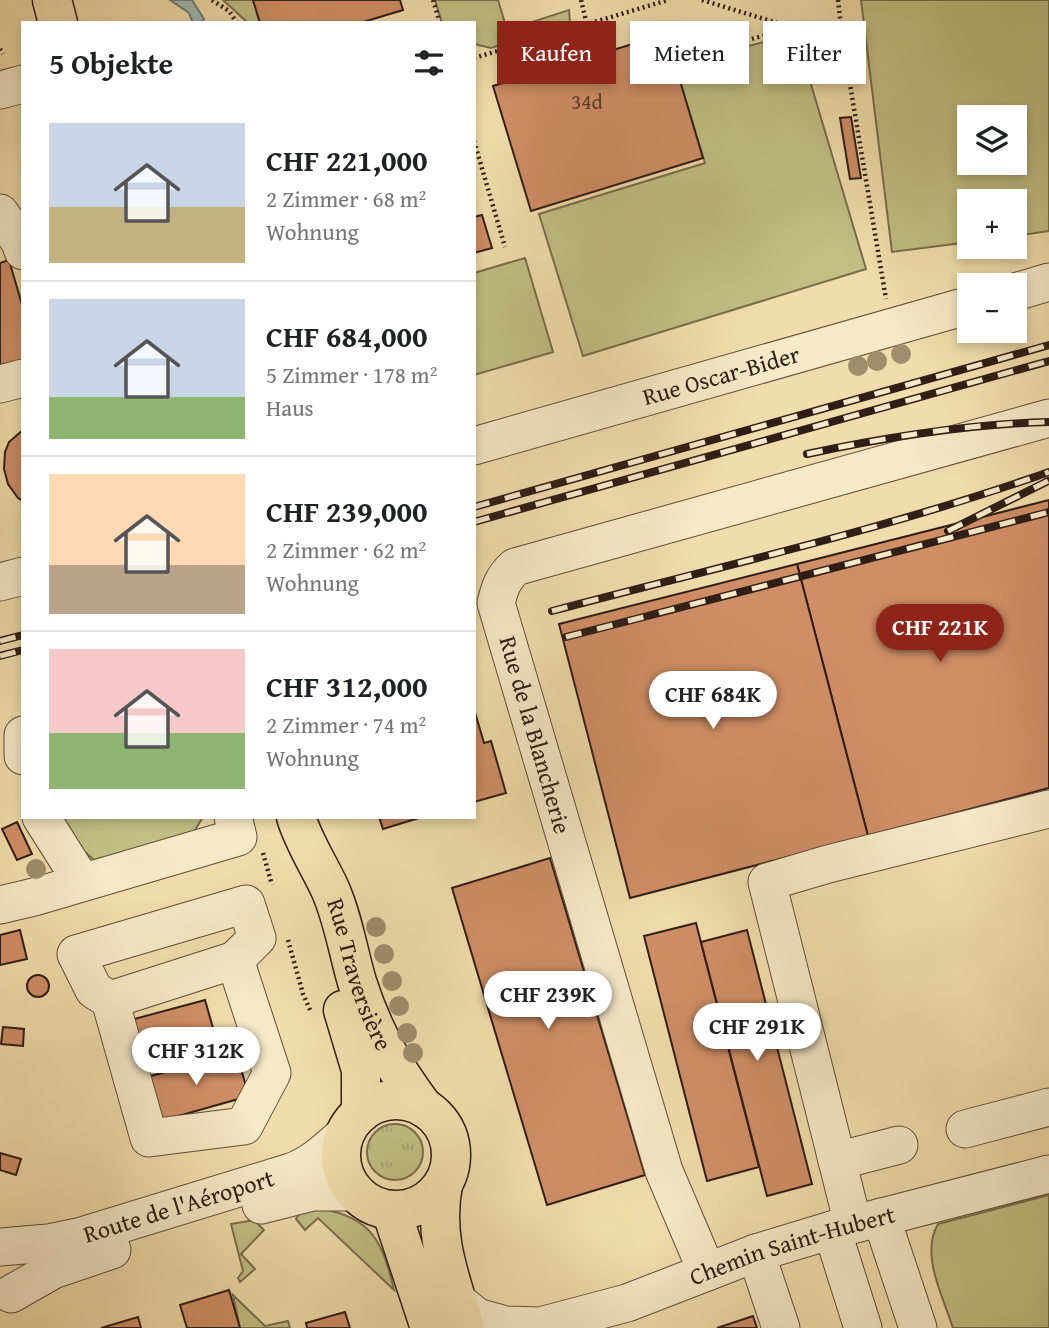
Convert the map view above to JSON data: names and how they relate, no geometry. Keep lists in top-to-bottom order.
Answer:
{
  "streets": {
    "main road": ["Rue Traversière"],
    "street": [
      "Rue Oscar-Bider",
      "Rue de la Blancherie",
      "Route de l'Aéroport",
      "Chemin Saint-Hubert"
    ]
  },
  "crossings": [
    ["Rue de la Blancherie", "Chemin Saint-Hubert"],
    ["Rue Traversière", "Route de l'Aéroport"]
  ],
  "house_numbers": ["34d"],
  "page": {
    "chip": ["Kaufen", "Mieten", "Filter"],
    "heading": "5 Objekte",
    "map_buttons": ["+", "−"],
    "list": [
      {
        "name": "CHF 221,000",
        "note": "2 Zimmer · 68 m² · Wohnung"
      },
      {
        "name": "CHF 684,000",
        "note": "5 Zimmer · 178 m² · Haus"
      },
      {
        "name": "CHF 239,000",
        "note": "2 Zimmer · 62 m² · Wohnung"
      },
      {
        "name": "CHF 312,000",
        "note": "2 Zimmer · 74 m² · Wohnung"
      }
    ],
    "price": [
      "CHF 221K",
      "CHF 684K",
      "CHF 239K",
      "CHF 291K",
      "CHF 312K"
    ]
  }
}
